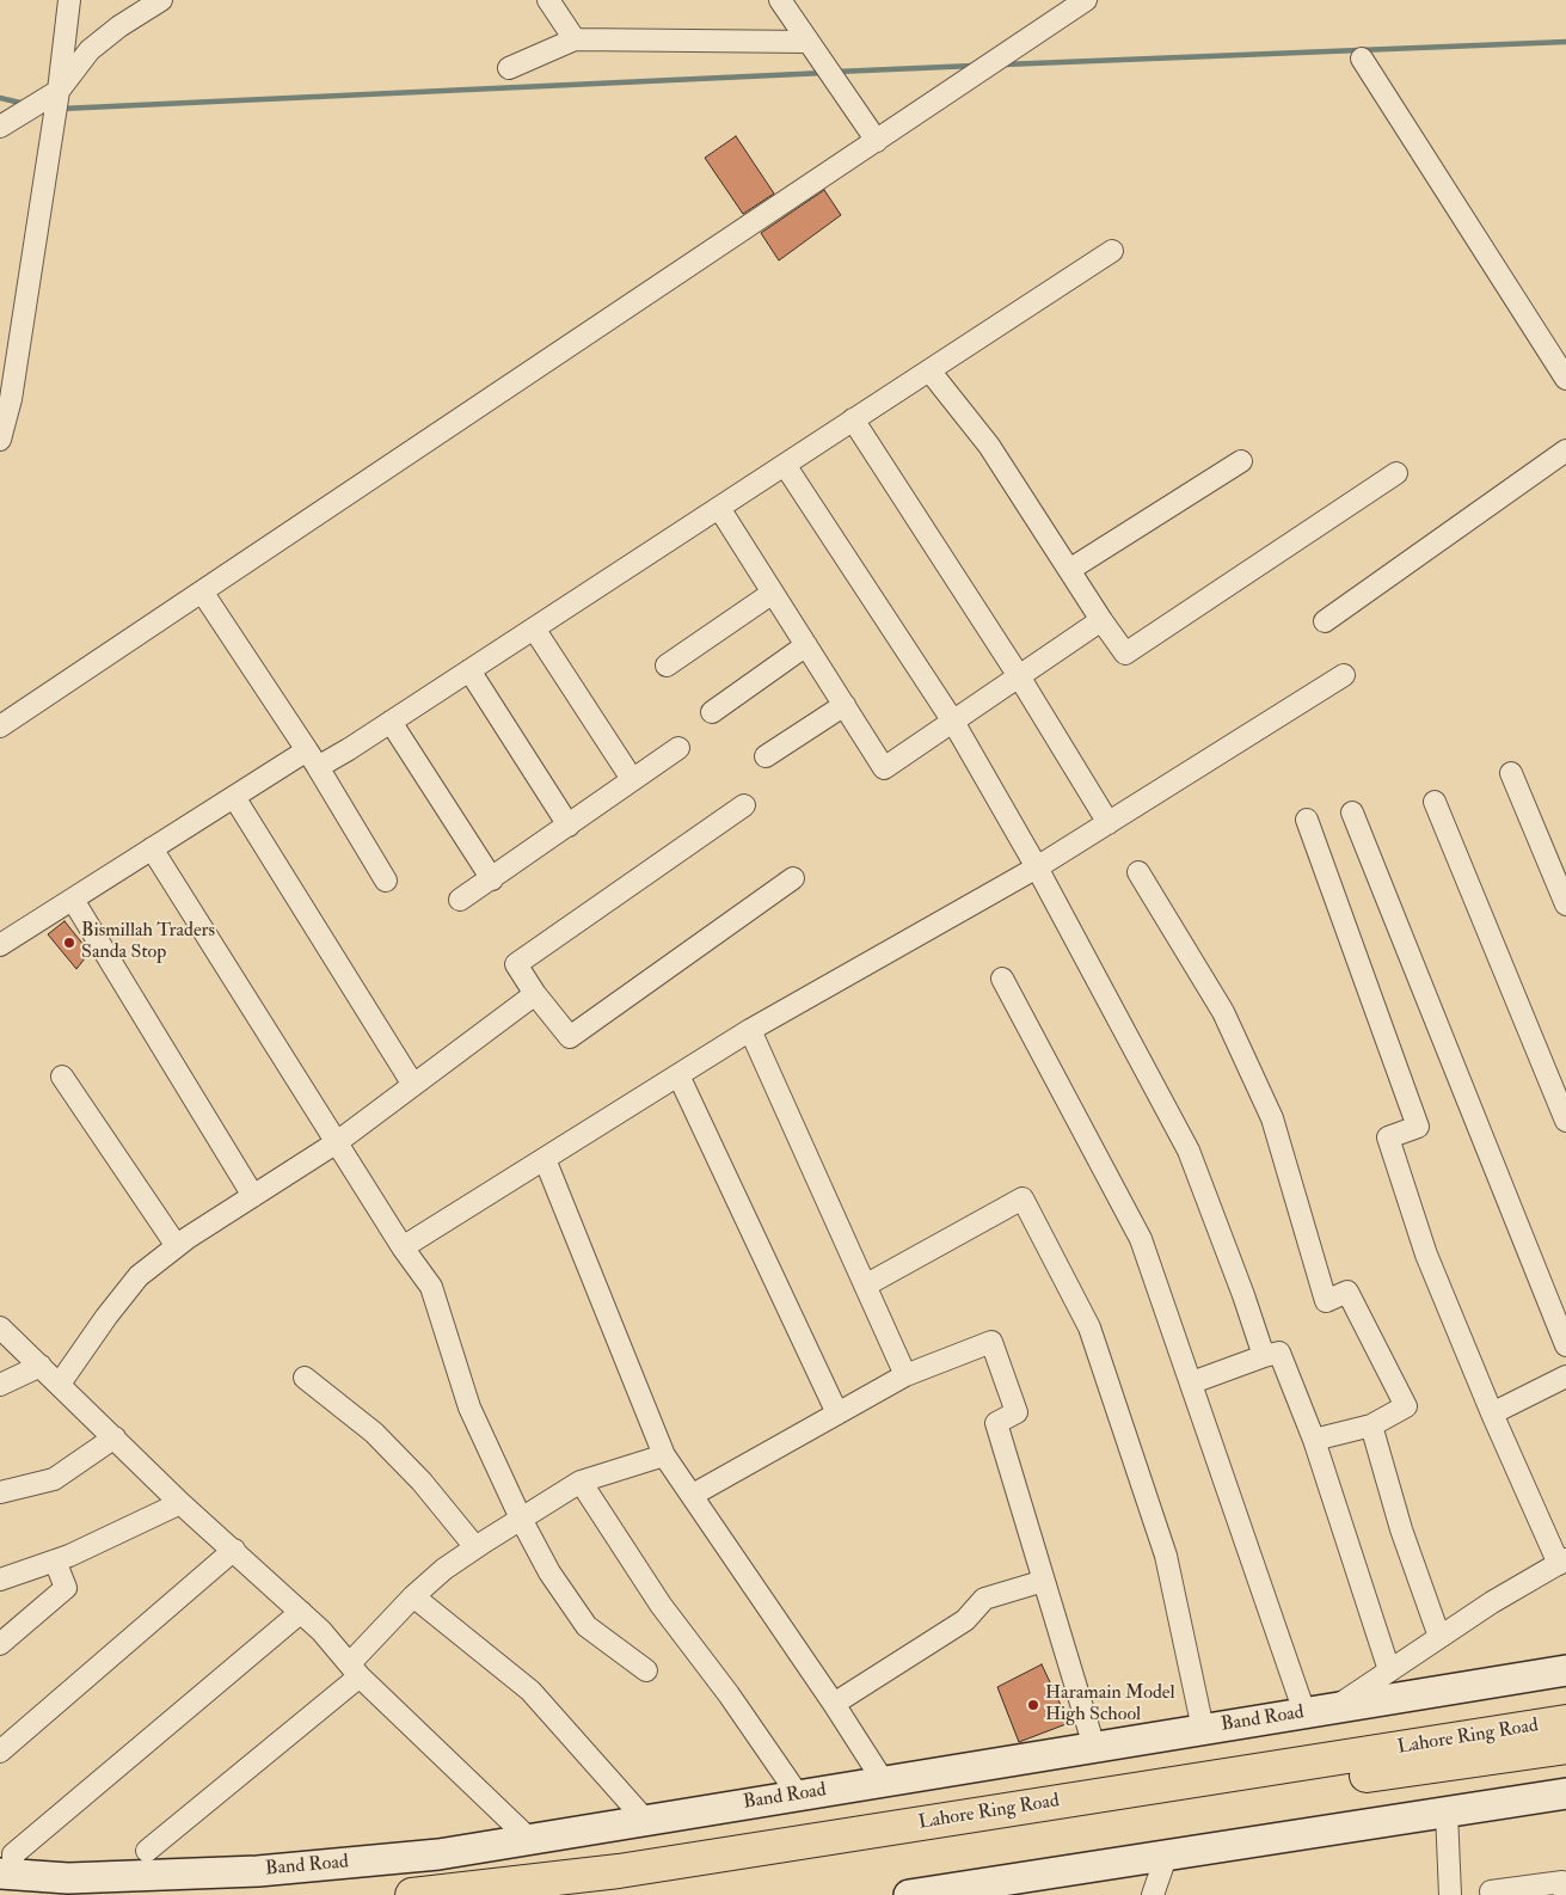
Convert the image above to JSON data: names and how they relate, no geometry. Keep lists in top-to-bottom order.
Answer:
{
  "streets": {
    "highway": ["Lahore Ring Road"],
    "main road": ["Band Road"]
  },
  "places": ["Bismillah Traders Sanda Stop", "Haramain Model High School"]
}
